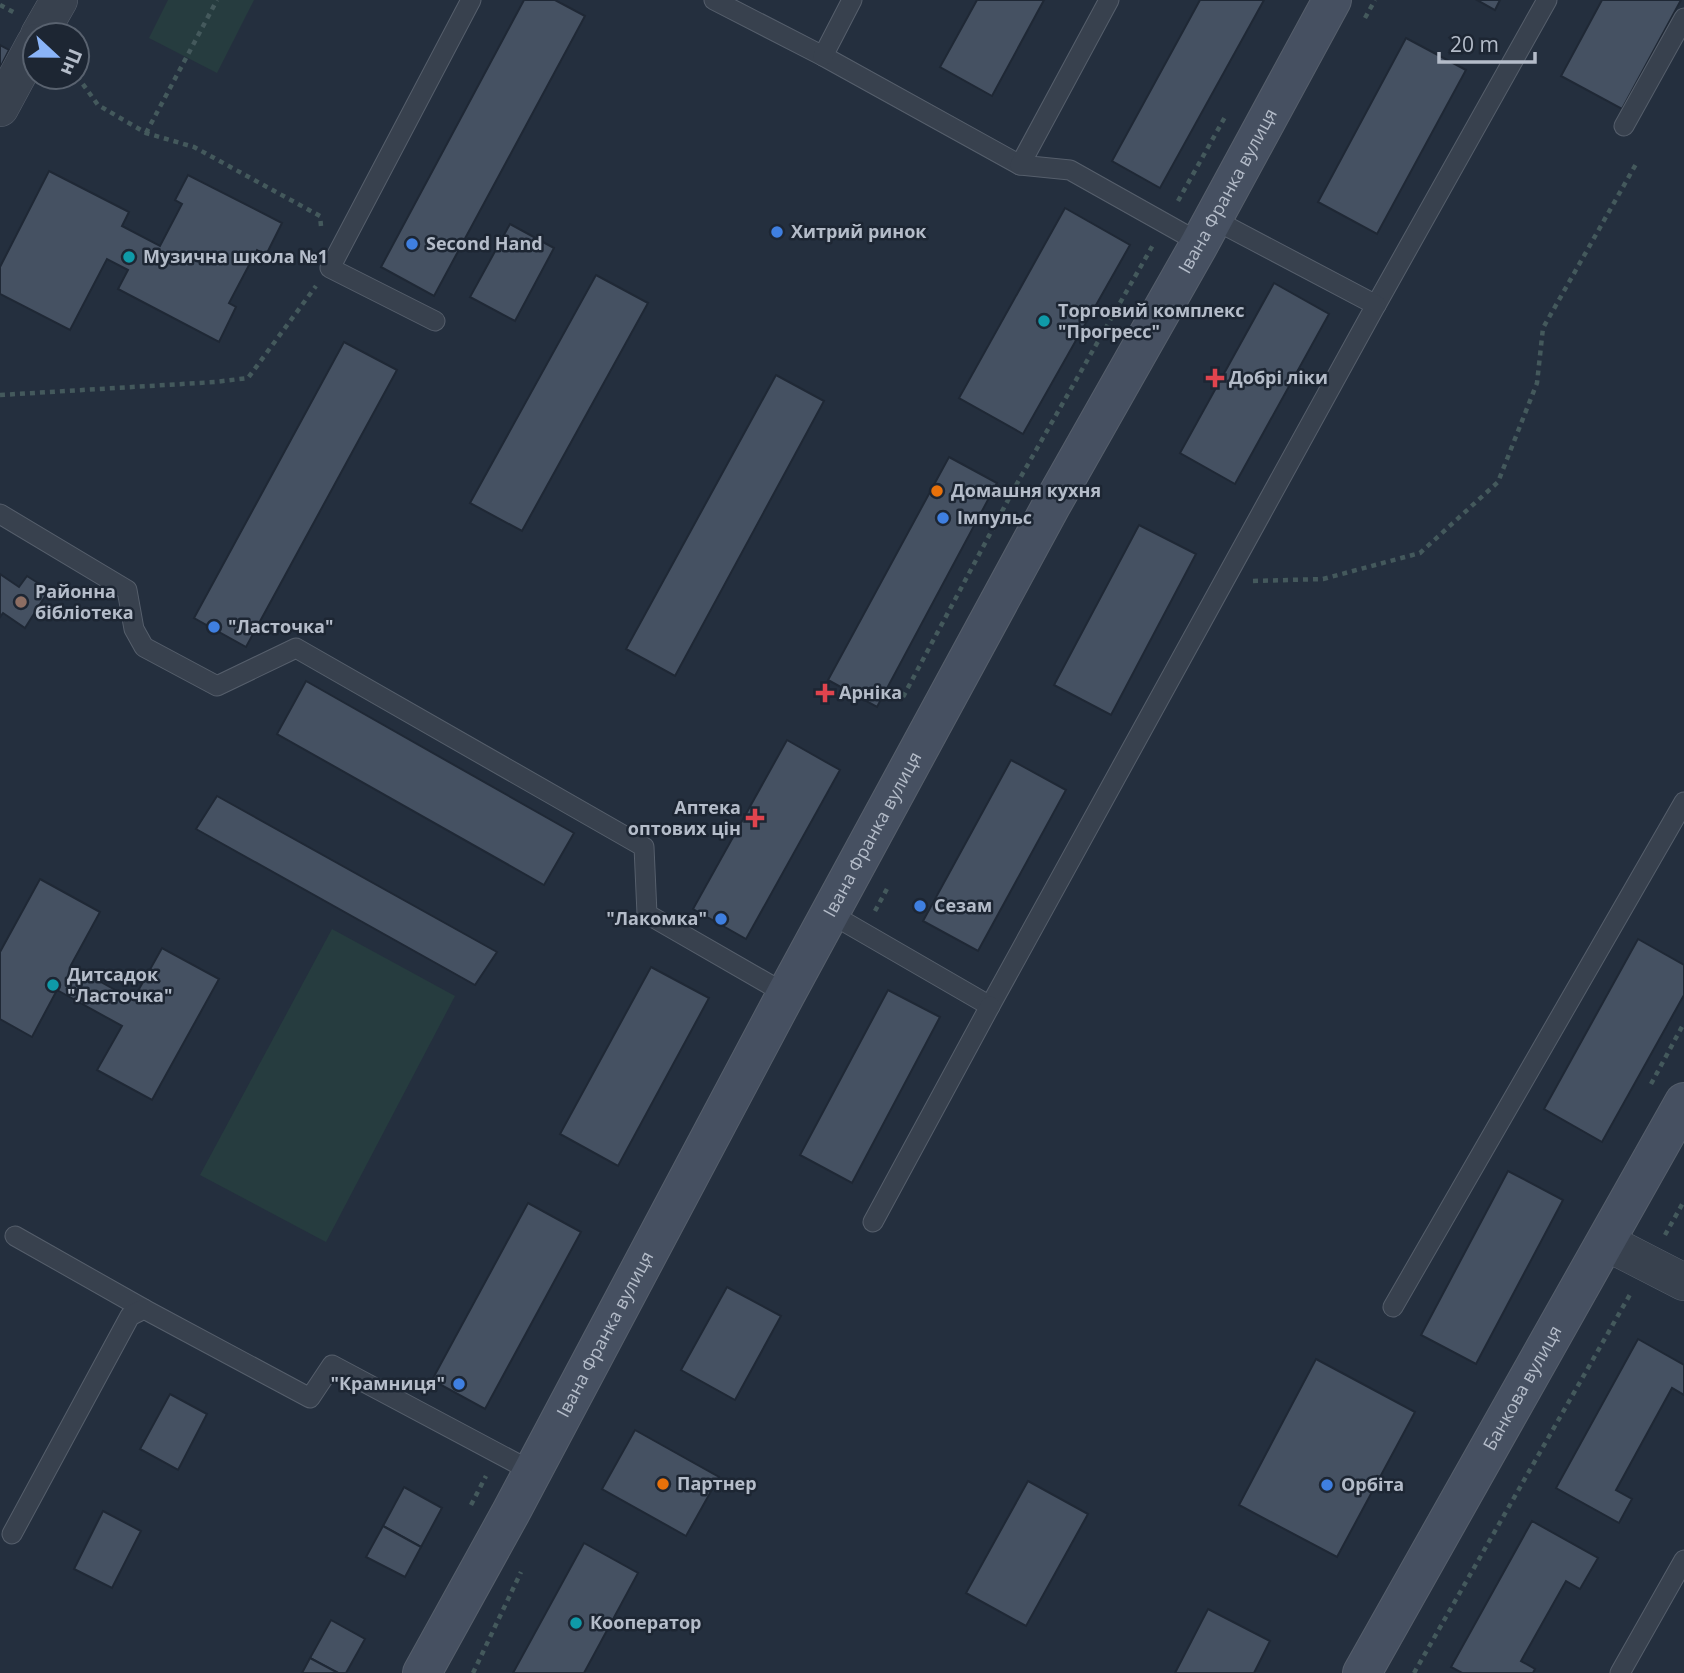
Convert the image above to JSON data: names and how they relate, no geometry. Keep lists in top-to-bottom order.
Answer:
{
  "streets": {
    "street": ["Івана Франка вулиця", "Банкова вулиця"]
  },
  "places": {
    "other": [
      "Хитрий ринок",
      "Second Hand",
      "Музична школа №1",
      "Торговий комплекс \"Прогресс\"",
      "Домашня кухня",
      "Імпульс",
      "Районна бібліотека",
      "\"Ласточка\"",
      "Сезам",
      "\"Лакомка\"",
      "Дитсадок \"Ласточка\"",
      "\"Крамниця\"",
      "Партнер",
      "Орбіта",
      "Кооператор"
    ],
    "health": ["Добрі ліки", "Арніка", "Аптека оптових цін"]
  },
  "scale_bar": "20 m",
  "north": "right"
}
